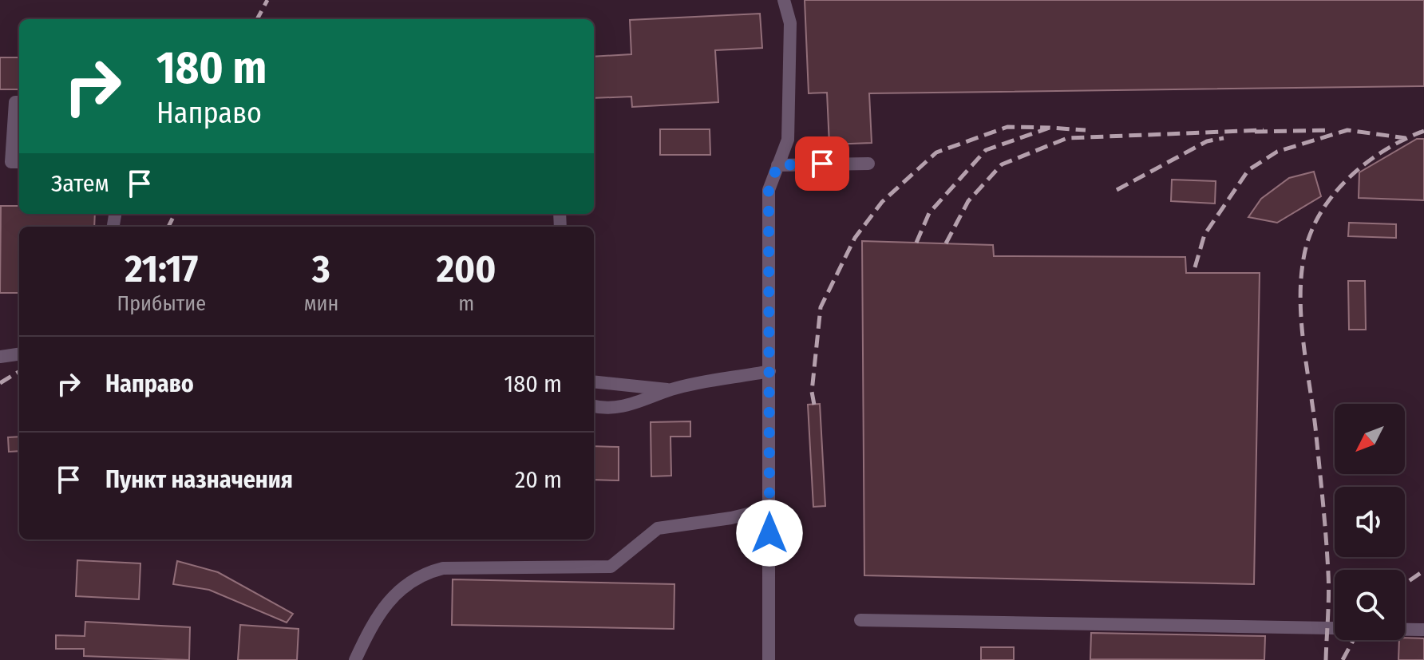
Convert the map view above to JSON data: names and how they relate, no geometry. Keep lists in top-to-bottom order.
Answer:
{
  "north": "bottom left",
  "page": {
    "turn": ["180 m", "Направо"],
    "then": "Затем",
    "eta": [
      "21:17",
      "Прибытие",
      "3",
      "мин",
      "200",
      "m"
    ],
    "list": [
      {
        "name": "Направо",
        "value": "180 m"
      },
      {
        "name": "Пункт назначения",
        "value": "20 m"
      }
    ]
  }
}
